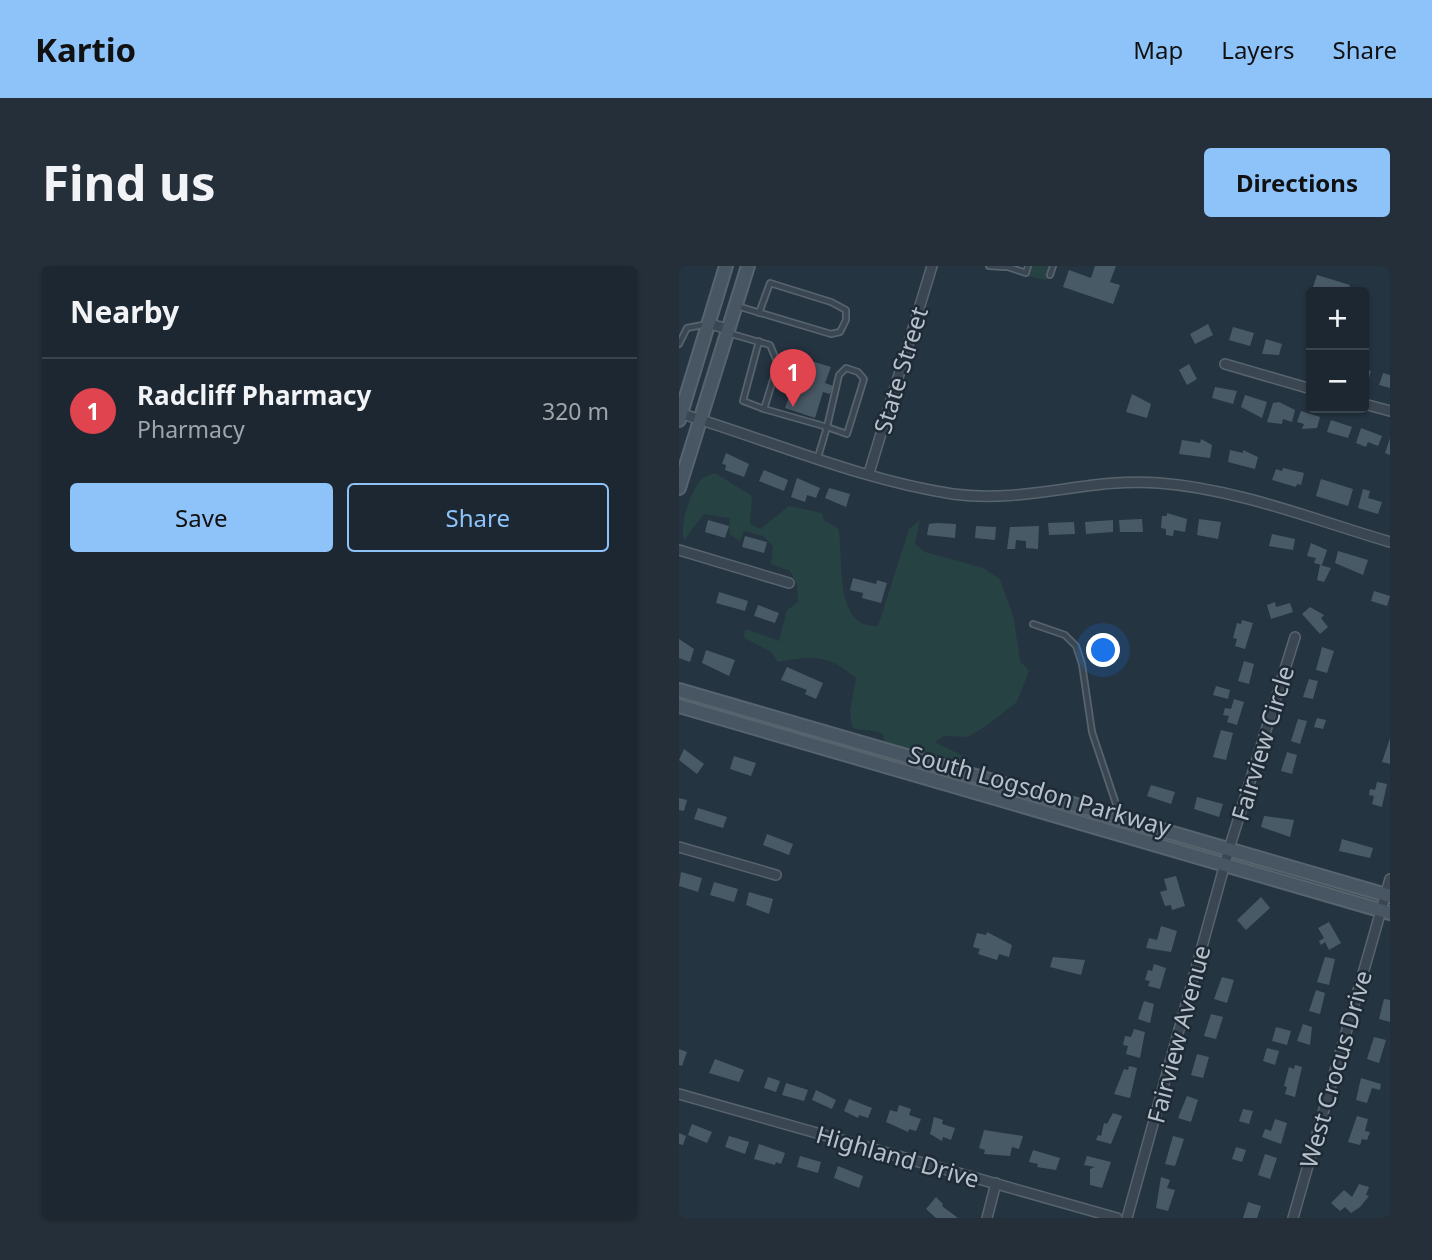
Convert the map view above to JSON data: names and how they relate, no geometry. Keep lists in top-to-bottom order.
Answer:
{
  "streets": {
    "main road": ["South Logsdon Parkway"],
    "street": [
      "State Street",
      "Fairview Circle",
      "Fairview Avenue",
      "West Crocus Drive",
      "Highland Drive"
    ]
  },
  "crossings": [
    ["Fairview Circle", "South Logsdon Parkway"],
    ["Fairview Circle", "Fairview Avenue"],
    ["South Logsdon Parkway", "Fairview Avenue"],
    ["South Logsdon Parkway", "West Crocus Drive"]
  ],
  "page": {
    "header": "Kartio",
    "nav": ["Map", "Layers", "Share"],
    "buttons": [
      "Directions",
      ["Save", "Share"]
    ],
    "title": "Find us",
    "heading": "Nearby",
    "map_buttons": ["+", "−"],
    "pins": "1",
    "list": [
      {
        "mark": "1",
        "name": "Radcliff Pharmacy",
        "note": "Pharmacy",
        "value": "320 m"
      }
    ]
  }
}
